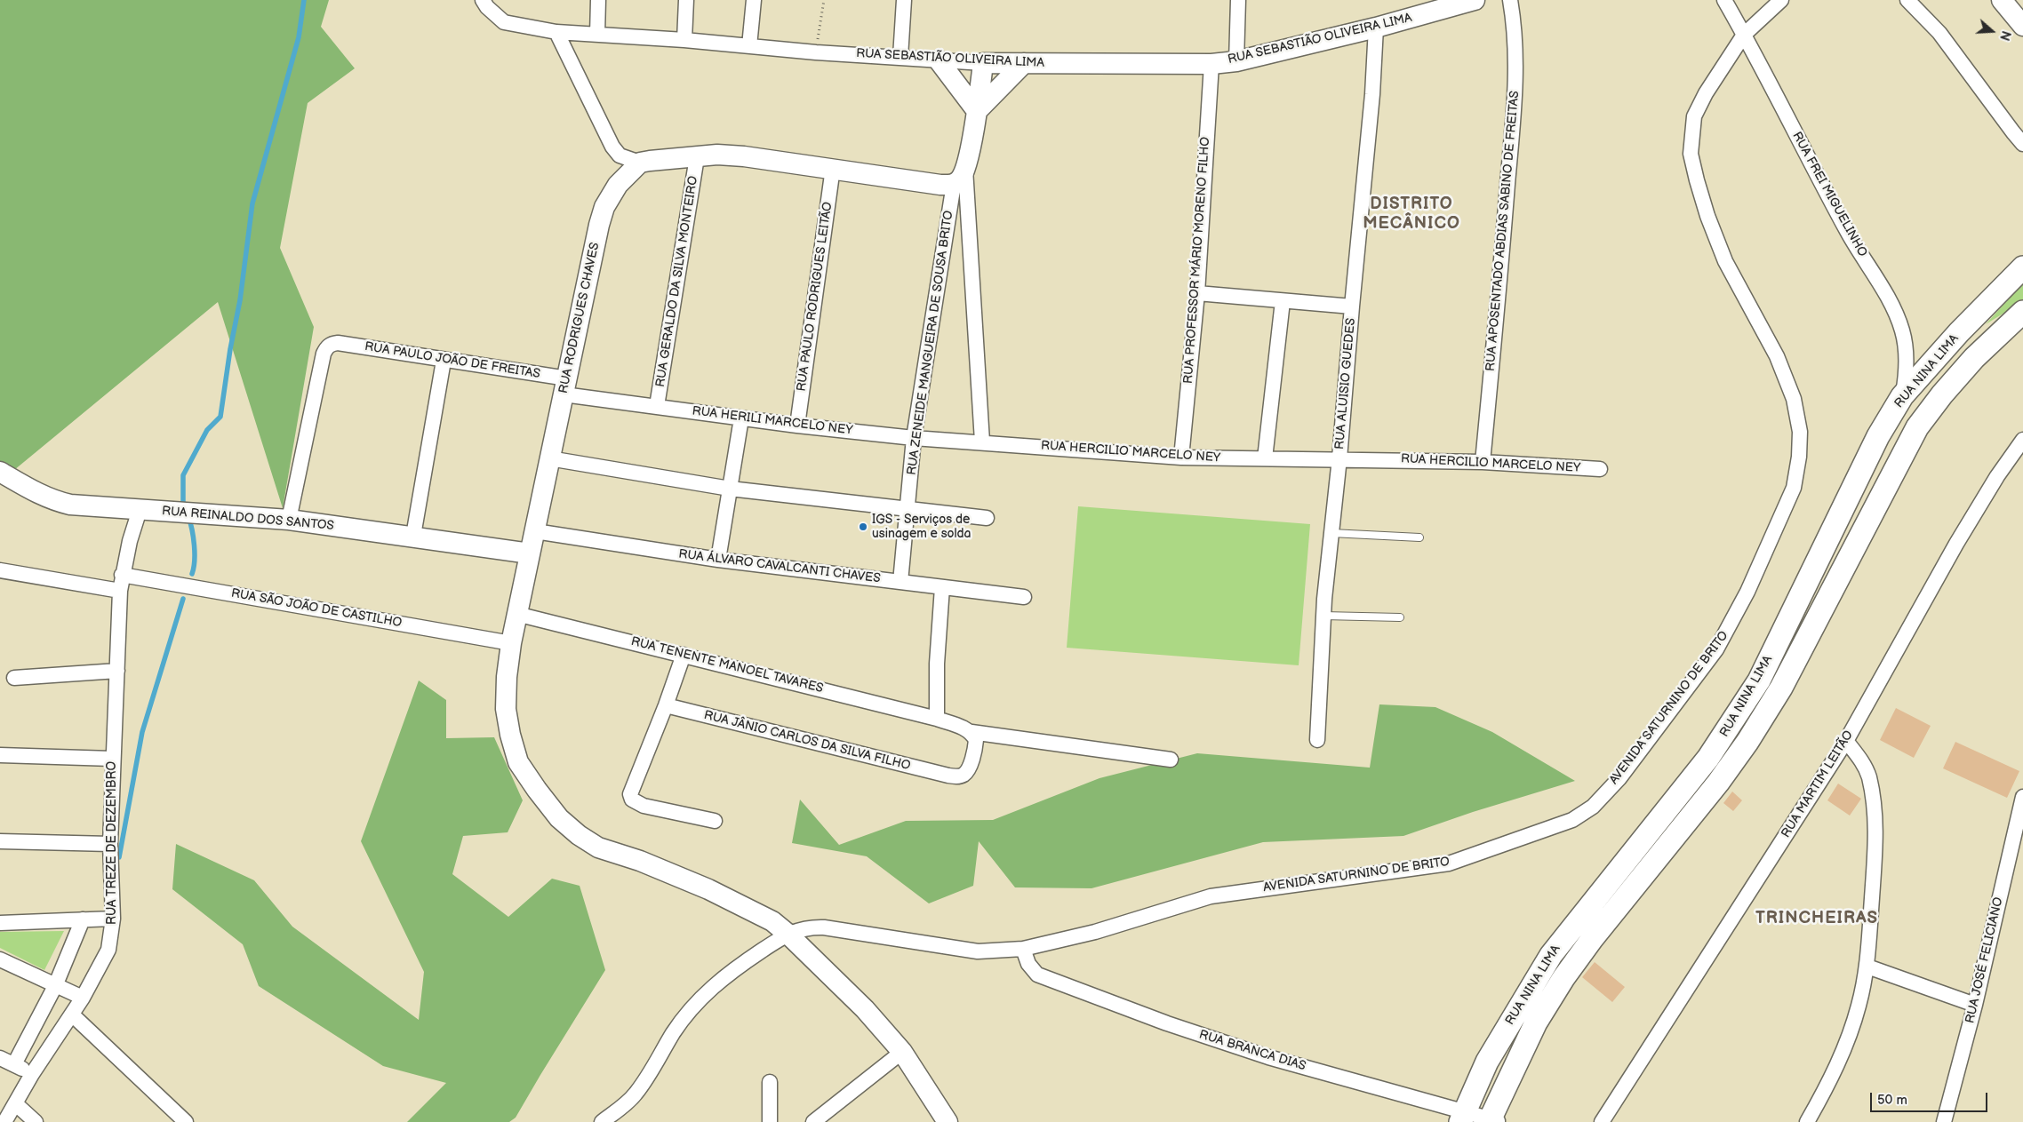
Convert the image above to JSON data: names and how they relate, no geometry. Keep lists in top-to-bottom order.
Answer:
{
  "streets": {
    "main road": ["RUA NINA LIMA"],
    "street": [
      "RUA SEBASTIÃO OLIVEIRA LIMA",
      "RUA FREI MIGUELINHO",
      "RUA APOSENTADO ABDIAS SABINO DE FREITAS",
      "RUA PROFESSOR MÁRIO MORENO FILHO",
      "RUA GERALDO DA SILVA MONTEIRO",
      "RUA PAULO RODRIGUES LEITÃO",
      "RUA RODRIGUES CHAVES",
      "RUA ZENEIDE MANGUEIRA DE SOUSA BRITO",
      "RUA PAULO JOÃO DE FREITAS",
      "RUA ALUISIO GUEDES",
      "RUA HERILI MARCELO NEY",
      "RUA HERCILIO MARCELO NEY",
      "RUA REINALDO DOS SANTOS",
      "RUA ÁLVARO CAVALCANTI CHAVES",
      "RUA SÃO JOÃO DE CASTILHO",
      "RUA TENENTE MANOEL TAVARES",
      "AVENIDA SATURNINO DE BRITO",
      "RUA JÂNIO CARLOS DA SILVA FILHO",
      "RUA MARTIM LEITÃO",
      "RUA TREZE DE DEZEMBRO",
      "RUA JOSÉ FELICIANO",
      "RUA BRANCA DIAS"
    ]
  },
  "crossings": [
    ["RUA SEBASTIÃO OLIVEIRA LIMA", "RUA PROFESSOR MÁRIO MORENO FILHO"],
    ["RUA SEBASTIÃO OLIVEIRA LIMA", "RUA ALUISIO GUEDES"],
    ["RUA FREI MIGUELINHO", "RUA NINA LIMA"],
    ["RUA FREI MIGUELINHO", "AVENIDA SATURNINO DE BRITO"],
    ["RUA APOSENTADO ABDIAS SABINO DE FREITAS", "RUA HERCILIO MARCELO NEY"],
    ["RUA PROFESSOR MÁRIO MORENO FILHO", "RUA HERCILIO MARCELO NEY"],
    ["RUA GERALDO DA SILVA MONTEIRO", "RUA HERILI MARCELO NEY"],
    ["RUA PAULO RODRIGUES LEITÃO", "RUA HERILI MARCELO NEY"],
    ["RUA RODRIGUES CHAVES", "RUA PAULO JOÃO DE FREITAS"],
    ["RUA RODRIGUES CHAVES", "RUA HERILI MARCELO NEY"],
    ["RUA RODRIGUES CHAVES", "RUA REINALDO DOS SANTOS"],
    ["RUA RODRIGUES CHAVES", "RUA ÁLVARO CAVALCANTI CHAVES"],
    ["RUA RODRIGUES CHAVES", "RUA SÃO JOÃO DE CASTILHO"],
    ["RUA RODRIGUES CHAVES", "RUA TENENTE MANOEL TAVARES"],
    ["RUA RODRIGUES CHAVES", "AVENIDA SATURNINO DE BRITO"],
    ["RUA ZENEIDE MANGUEIRA DE SOUSA BRITO", "RUA HERILI MARCELO NEY"],
    ["RUA ZENEIDE MANGUEIRA DE SOUSA BRITO", "RUA ÁLVARO CAVALCANTI CHAVES"],
    ["RUA PAULO JOÃO DE FREITAS", "RUA HERILI MARCELO NEY"],
    ["RUA PAULO JOÃO DE FREITAS", "RUA REINALDO DOS SANTOS"],
    ["RUA NINA LIMA", "RUA BRANCA DIAS"],
    ["RUA ALUISIO GUEDES", "RUA HERCILIO MARCELO NEY"],
    ["RUA HERILI MARCELO NEY", "RUA HERCILIO MARCELO NEY"],
    ["RUA REINALDO DOS SANTOS", "RUA TREZE DE DEZEMBRO"],
    ["RUA SÃO JOÃO DE CASTILHO", "RUA TREZE DE DEZEMBRO"],
    ["RUA TENENTE MANOEL TAVARES", "RUA JÂNIO CARLOS DA SILVA FILHO"],
    ["AVENIDA SATURNINO DE BRITO", "RUA BRANCA DIAS"]
  ],
  "districts": ["DISTRITO MECÂNICO", "TRINCHEIRAS"],
  "places": ["IGS - Serviços de usinagem e solda"],
  "scale_bar": "50 m",
  "north": "right"
}
